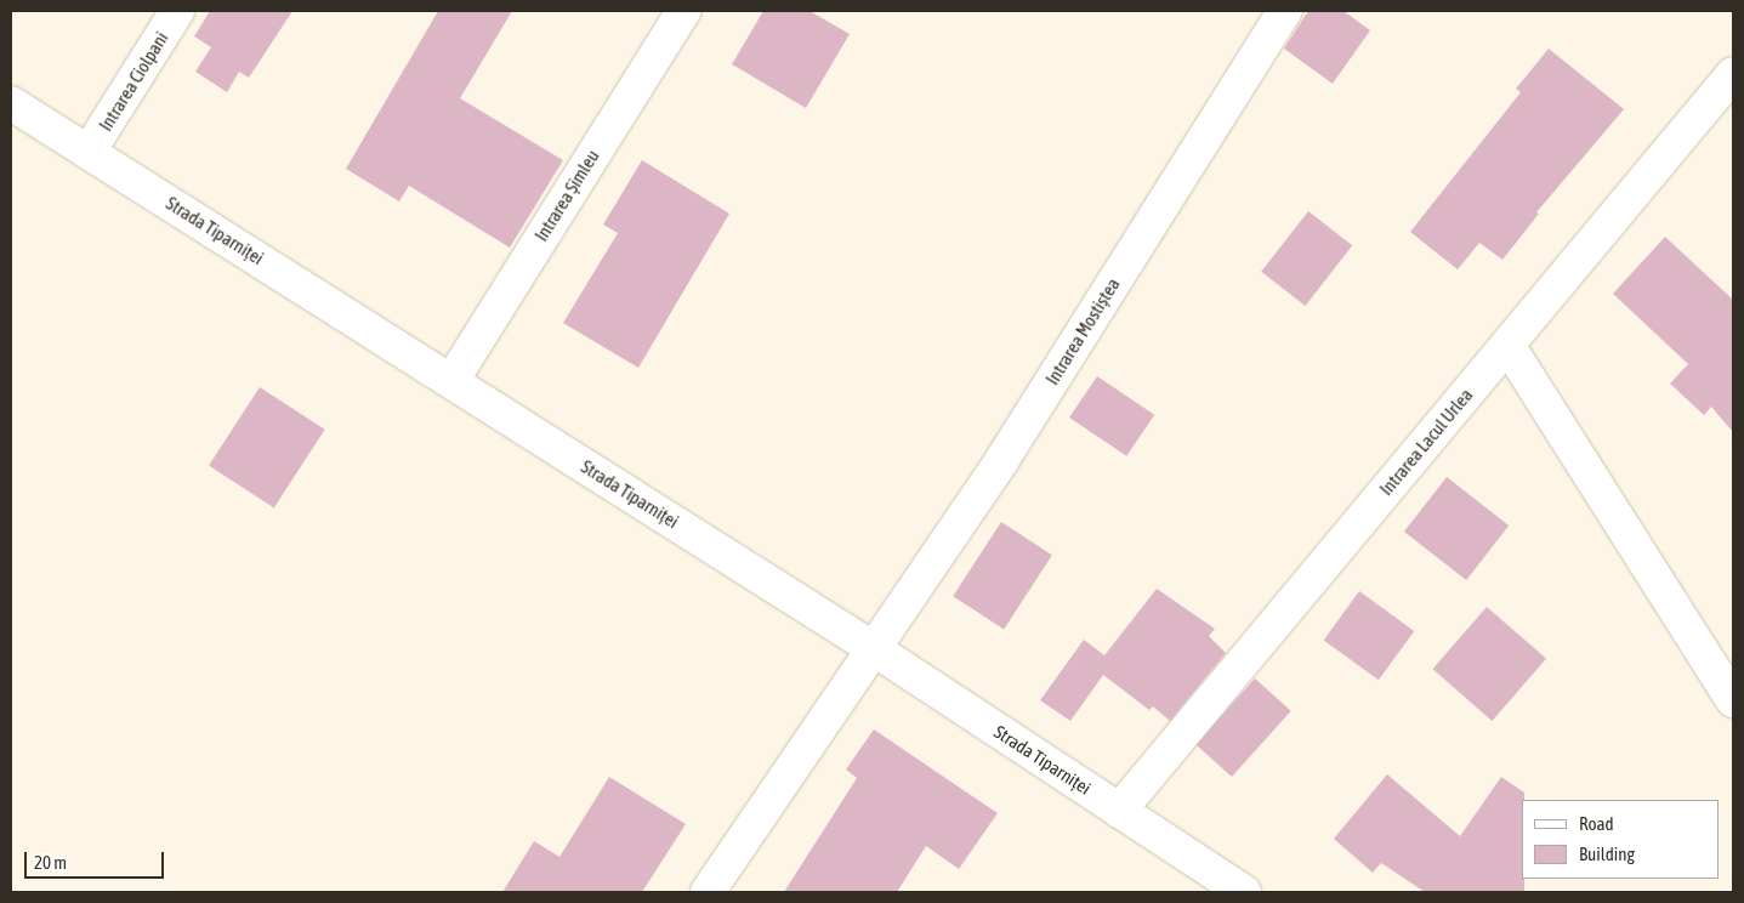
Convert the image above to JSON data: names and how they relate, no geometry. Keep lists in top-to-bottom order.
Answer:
{
  "streets": {
    "street": [
      "Intrarea Ciolpani",
      "Intrarea Șimleu",
      "Strada Tiparniței",
      "Intrarea Mostiștea",
      "Intrarea Lacul Urlea"
    ]
  },
  "crossings": [
    ["Intrarea Ciolpani", "Strada Tiparniței"],
    ["Intrarea Șimleu", "Strada Tiparniței"],
    ["Strada Tiparniței", "Intrarea Mostiștea"],
    ["Strada Tiparniței", "Intrarea Lacul Urlea"]
  ],
  "legend": ["Road", "Building"],
  "scale_bar": "20 m"
}
